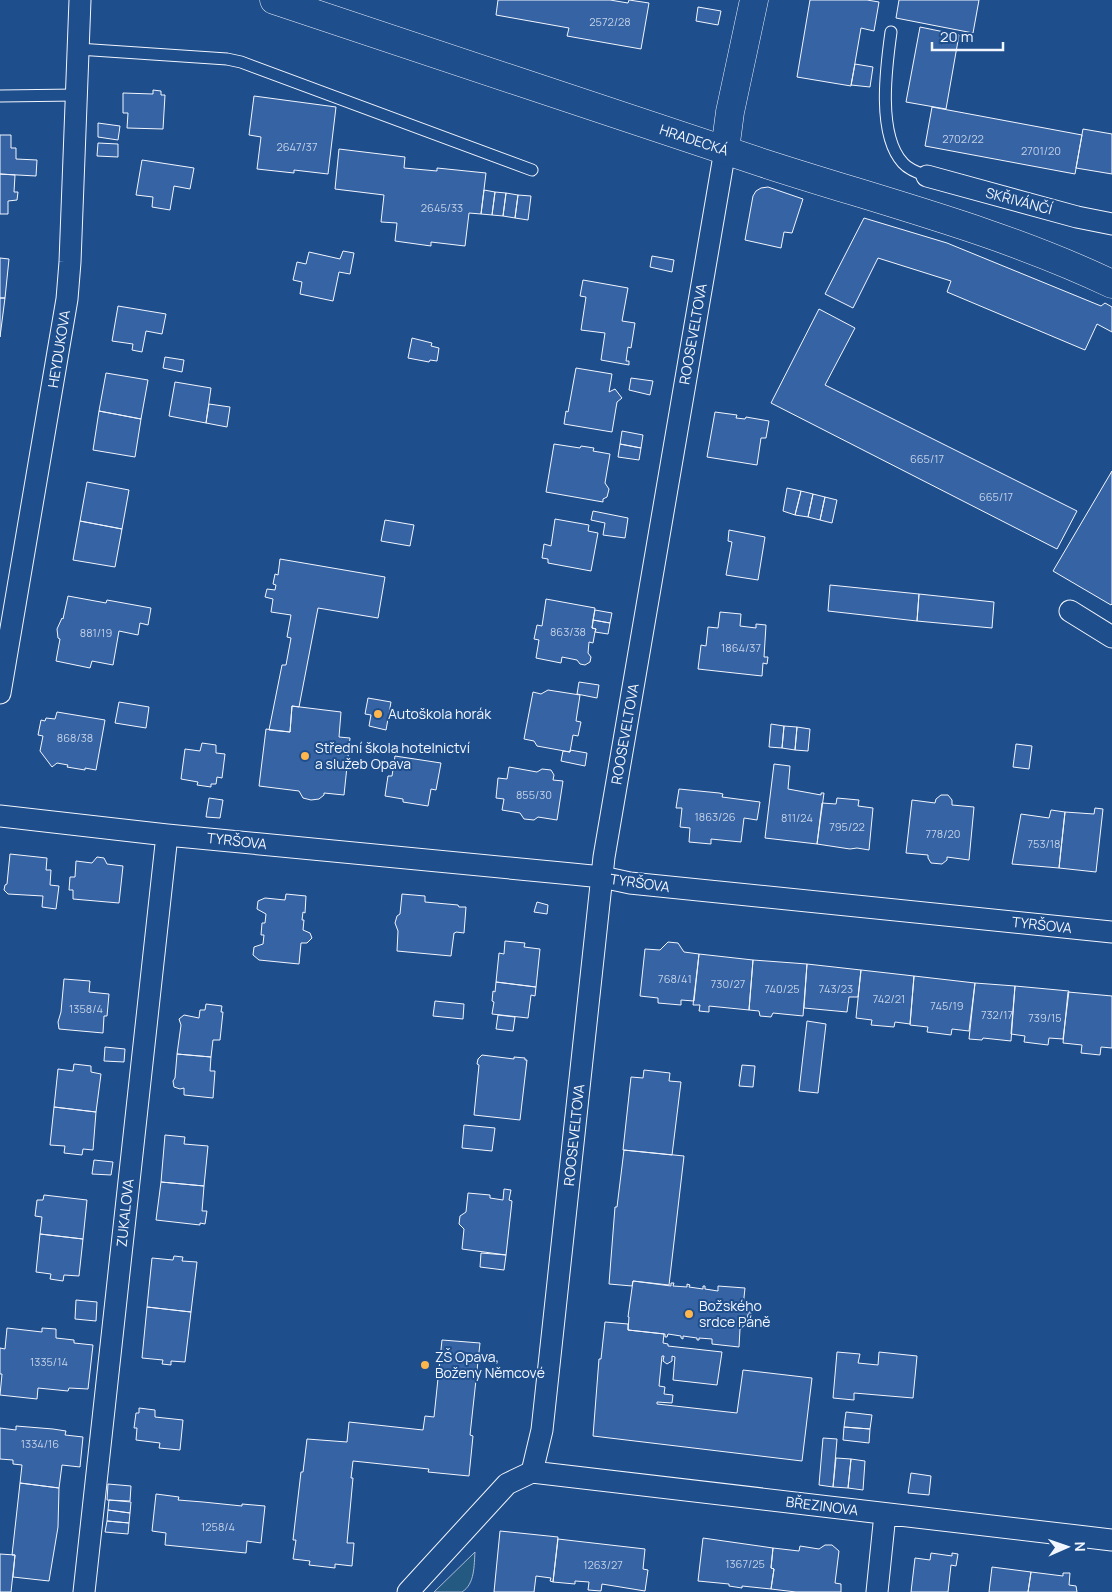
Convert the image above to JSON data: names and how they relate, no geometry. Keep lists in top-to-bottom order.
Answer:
{
  "streets": {
    "main road": ["HRADECKÁ", "ROOSEVELTOVA"],
    "street": [
      "SKŘIVÁNČÍ",
      "HEYDUKOVA",
      "TYRŠOVA",
      "ZUKALOVA",
      "BŘEZINOVA"
    ]
  },
  "crossings": [
    ["HRADECKÁ", "ROOSEVELTOVA"],
    ["ROOSEVELTOVA", "TYRŠOVA"],
    ["ROOSEVELTOVA", "BŘEZINOVA"],
    ["TYRŠOVA", "ZUKALOVA"]
  ],
  "places": [
    "Autoškola horák",
    "Střední škola hotelnictví a služeb Opava",
    "Božského srdce Páně",
    "ZŠ Opava, Boženy Němcové"
  ],
  "house_numbers": [
    "2572/28",
    "2702/22",
    "2647/37",
    "2701/20",
    "2645/33",
    "665/17",
    "665/17",
    "863/38",
    "881/19",
    "1864/37",
    "868/38",
    "855/30",
    "1863/26",
    "811/24",
    "795/22",
    "778/20",
    "753/18",
    "768/41",
    "730/27",
    "740/25",
    "743/23",
    "742/21",
    "745/19",
    "1358/4",
    "732/17",
    "739/15",
    "1335/14",
    "1334/16",
    "1258/4",
    "1367/25",
    "1263/27"
  ],
  "scale_bar": "20 m",
  "north": "right"
}
